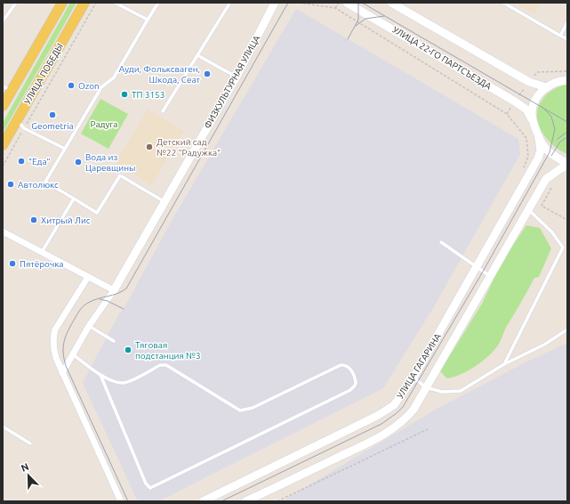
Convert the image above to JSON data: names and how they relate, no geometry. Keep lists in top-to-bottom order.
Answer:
{
  "streets": {
    "main road": [
      "УЛИЦА 22-ГО ПАРТСЪЕЗДА",
      "УЛИЦА ПОБЕДЫ",
      "ФИЗКУЛЬТУРНАЯ УЛИЦА",
      "УЛИЦА ГАГАРИНА"
    ]
  },
  "parks": ["Радyга"],
  "places": [
    "Ауди, Фольксваген, Шкода, Сеат",
    "Ozon",
    "ТП 3153",
    "Geometria",
    "Детский сад №22 \"Радужка\"",
    "\"Еда\"",
    "Вода из Царевщины",
    "Автолюкс",
    "Хитрый Лис",
    "Пятёрочка",
    "Тяговая подстанция №3"
  ],
  "north": "top left"
}
